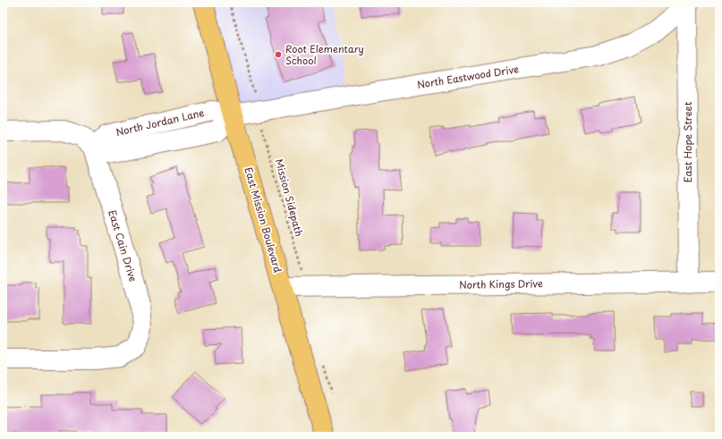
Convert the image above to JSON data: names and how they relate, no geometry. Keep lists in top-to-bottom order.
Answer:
{
  "streets": {
    "main road": ["East Mission Boulevard"],
    "street": [
      "North Eastwood Drive",
      "North Jordan Lane",
      "East Hope Street",
      "East Cain Drive",
      "North Kings Drive"
    ],
    "path": ["Mission Sidepath"]
  },
  "crossings": [
    ["North Eastwood Drive", "North Jordan Lane"],
    ["North Eastwood Drive", "East Hope Street"],
    ["North Eastwood Drive", "East Mission Boulevard"],
    ["North Jordan Lane", "East Mission Boulevard"],
    ["North Jordan Lane", "East Cain Drive"],
    ["East Hope Street", "North Kings Drive"],
    ["East Mission Boulevard", "North Kings Drive"]
  ],
  "places": ["Root Elementary School"]
}
